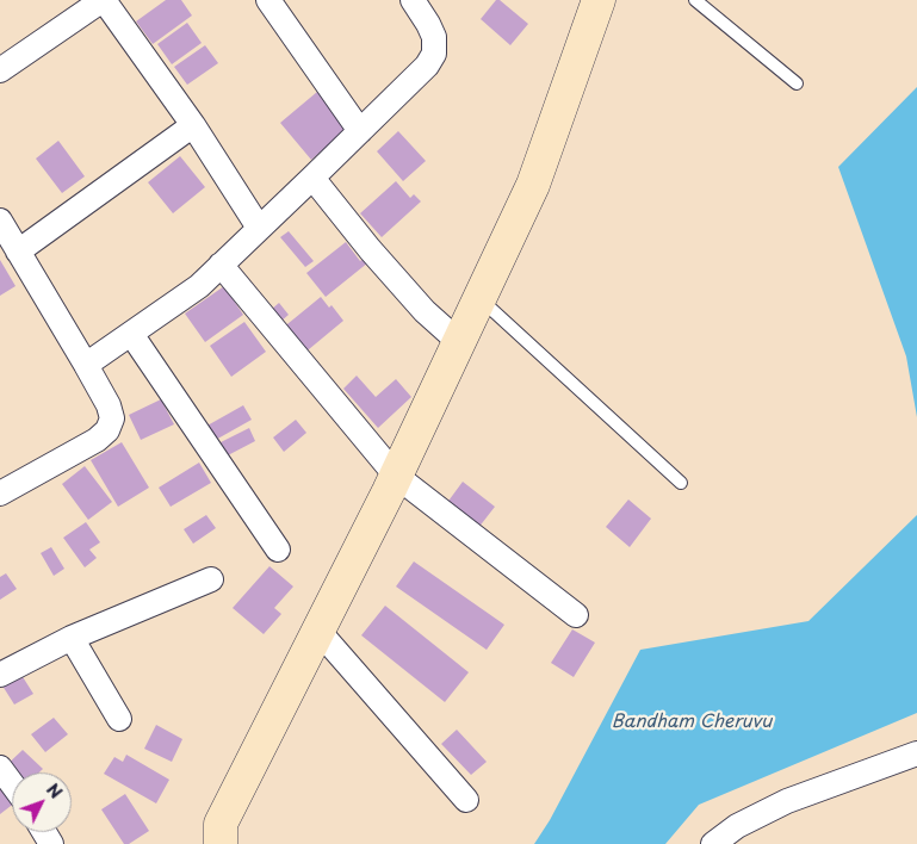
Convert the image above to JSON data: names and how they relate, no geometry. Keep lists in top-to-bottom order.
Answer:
{
  "water": ["Bandham Cheruvu"],
  "north": "top right"
}
